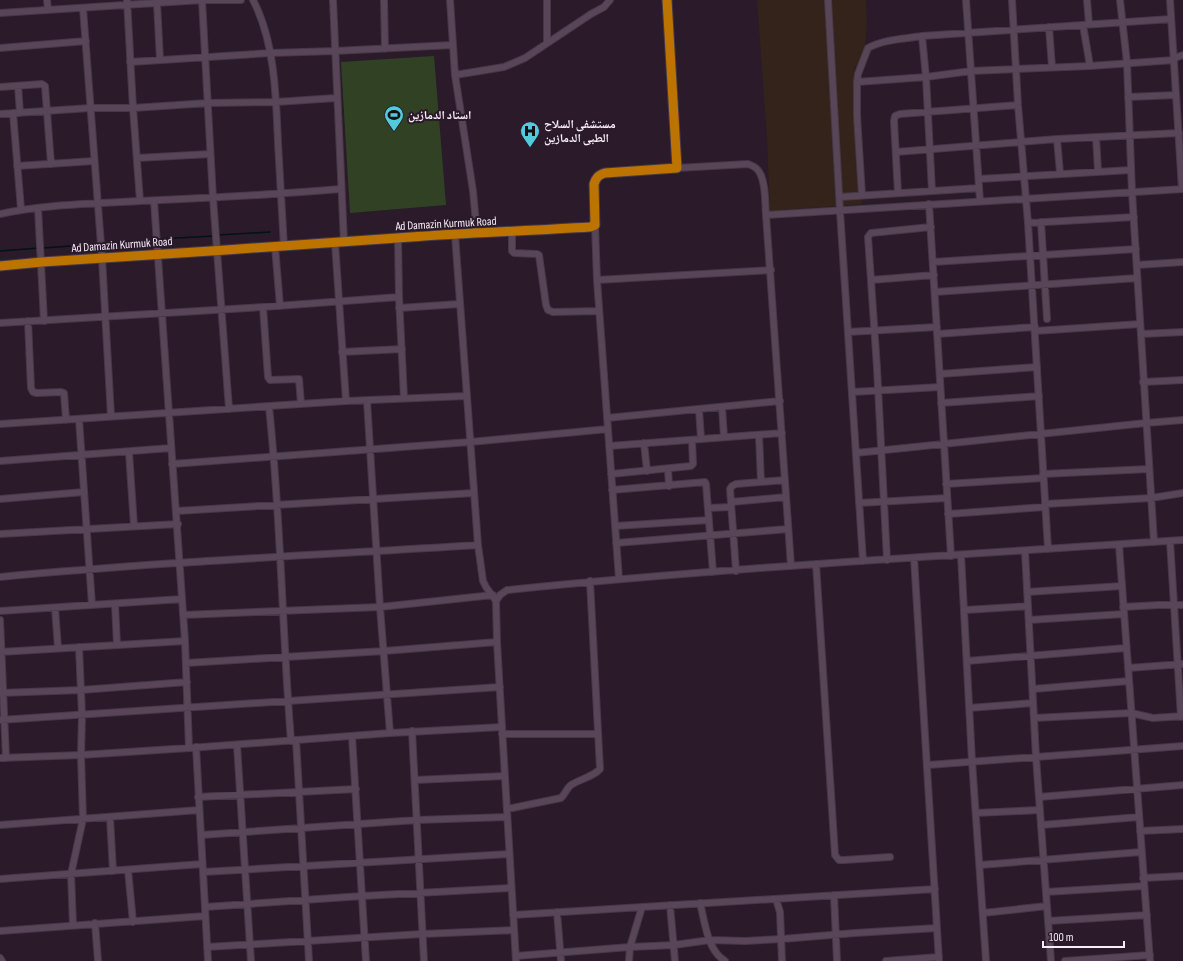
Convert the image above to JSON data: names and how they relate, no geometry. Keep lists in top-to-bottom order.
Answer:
{
  "streets": {
    "highway": ["Ad Damazin Kurmuk Road"]
  },
  "places": {
    "sports": ["استاد الدمازين"],
    "hospital": ["مستشفى السلاح الطبى الدمازين"]
  },
  "scale_bar": "100 m"
}
